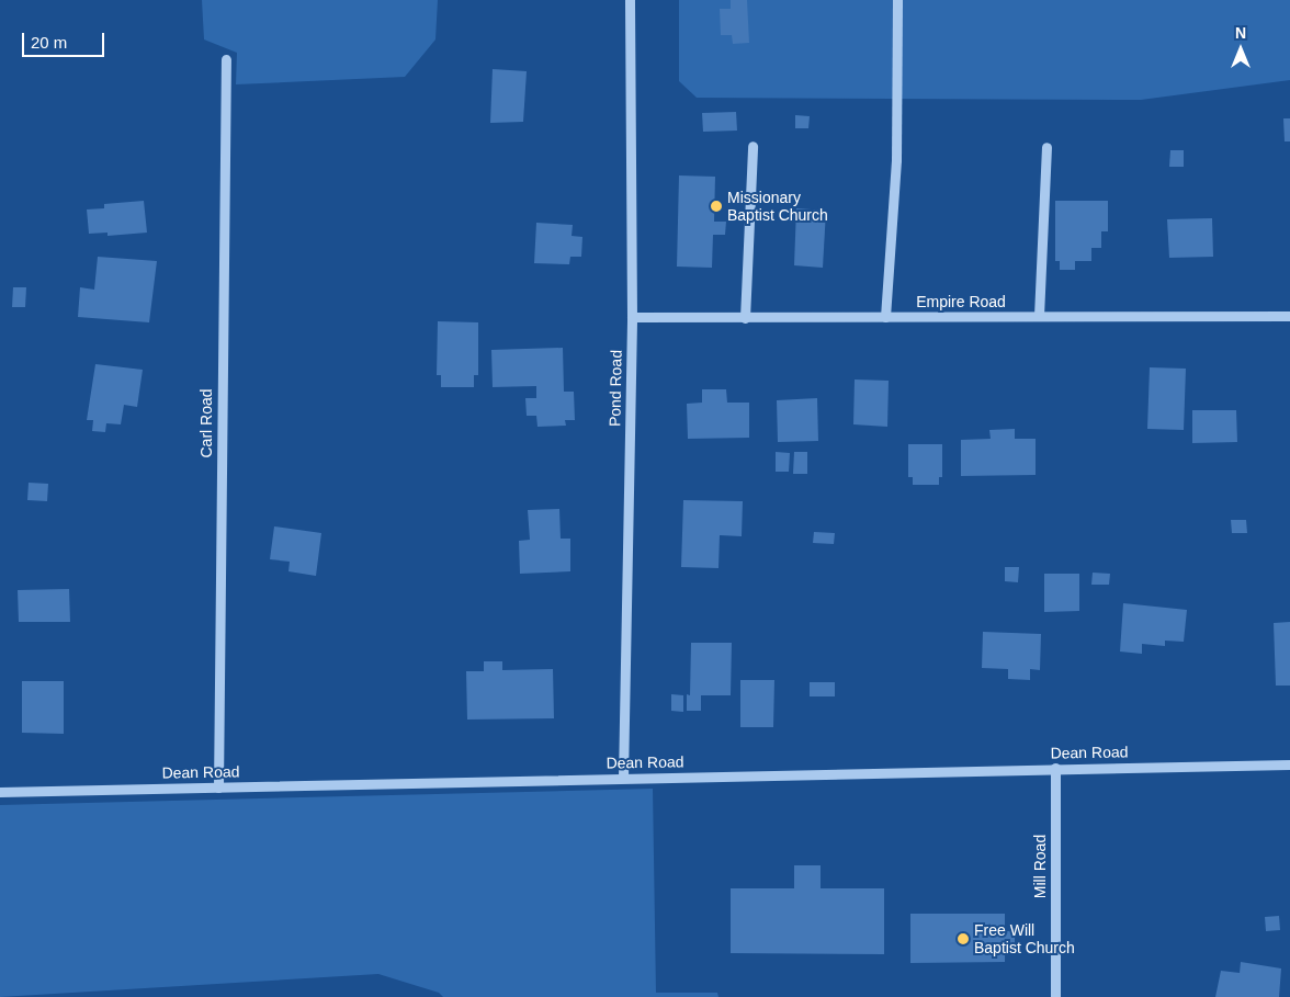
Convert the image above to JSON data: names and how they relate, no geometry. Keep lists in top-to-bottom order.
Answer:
{
  "streets": {
    "street": [
      "Empire Road",
      "Pond Road",
      "Carl Road",
      "Dean Road",
      "Mill Road"
    ]
  },
  "crossings": [
    ["Empire Road", "Pond Road"],
    ["Pond Road", "Dean Road"],
    ["Carl Road", "Dean Road"],
    ["Dean Road", "Mill Road"]
  ],
  "places": ["Missionary Baptist Church", "Free Will Baptist Church"],
  "scale_bar": "20 m",
  "north": "top"
}
